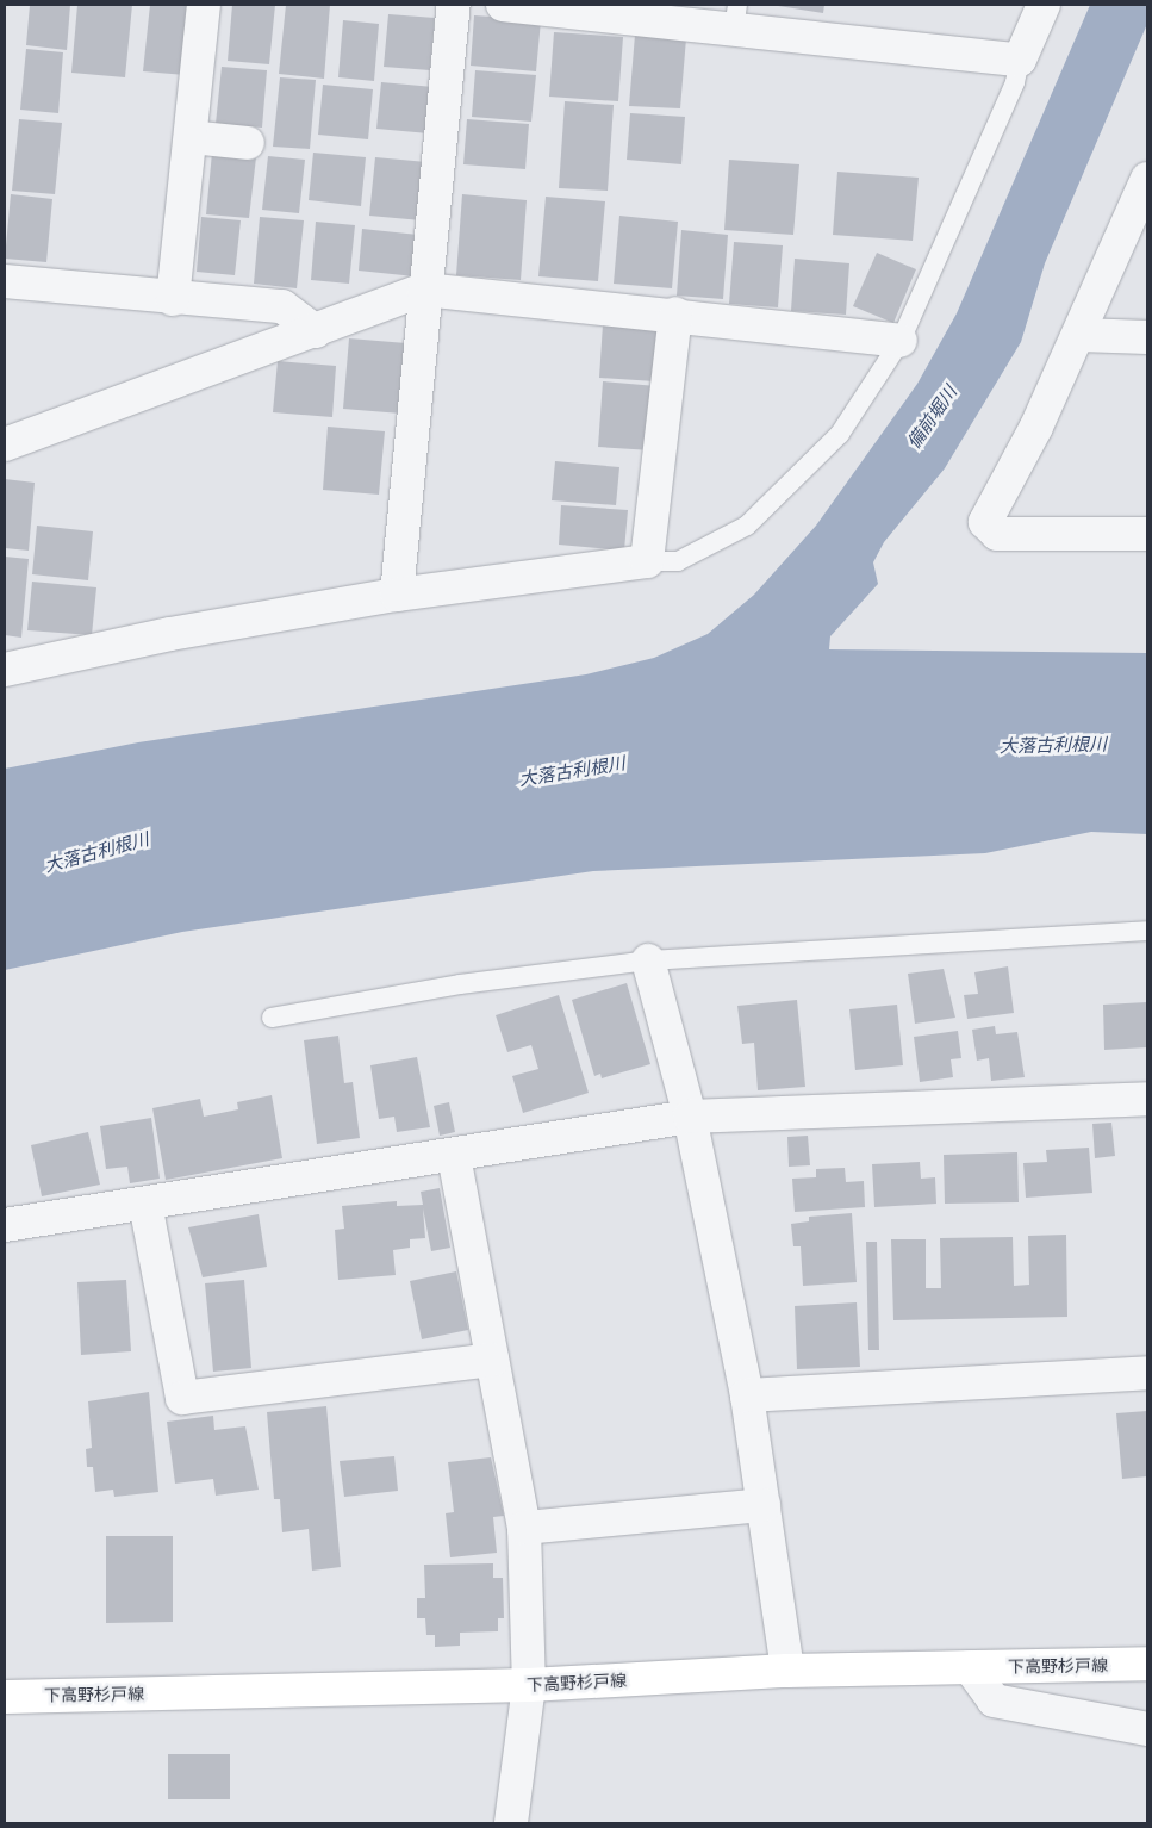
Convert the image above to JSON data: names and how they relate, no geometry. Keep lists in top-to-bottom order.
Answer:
{
  "streets": {
    "main road": ["下高野杉戸線"]
  },
  "water": ["備前堀川", "大落古利根川"]
}
